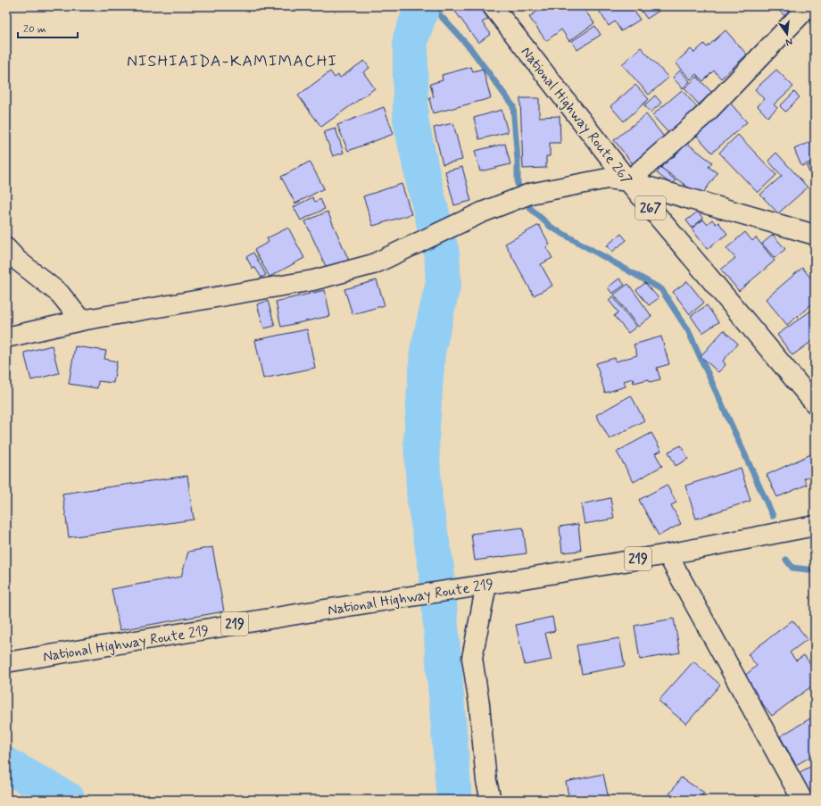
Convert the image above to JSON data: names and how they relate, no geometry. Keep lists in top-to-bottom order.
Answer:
{
  "streets": {
    "main road": [
      "National Highway Route 267",
      "267",
      "219",
      "National Highway Route 219"
    ]
  },
  "districts": ["NISHIAIDA-KAMIMACHI"],
  "scale_bar": "20 m",
  "north": "bottom"
}
